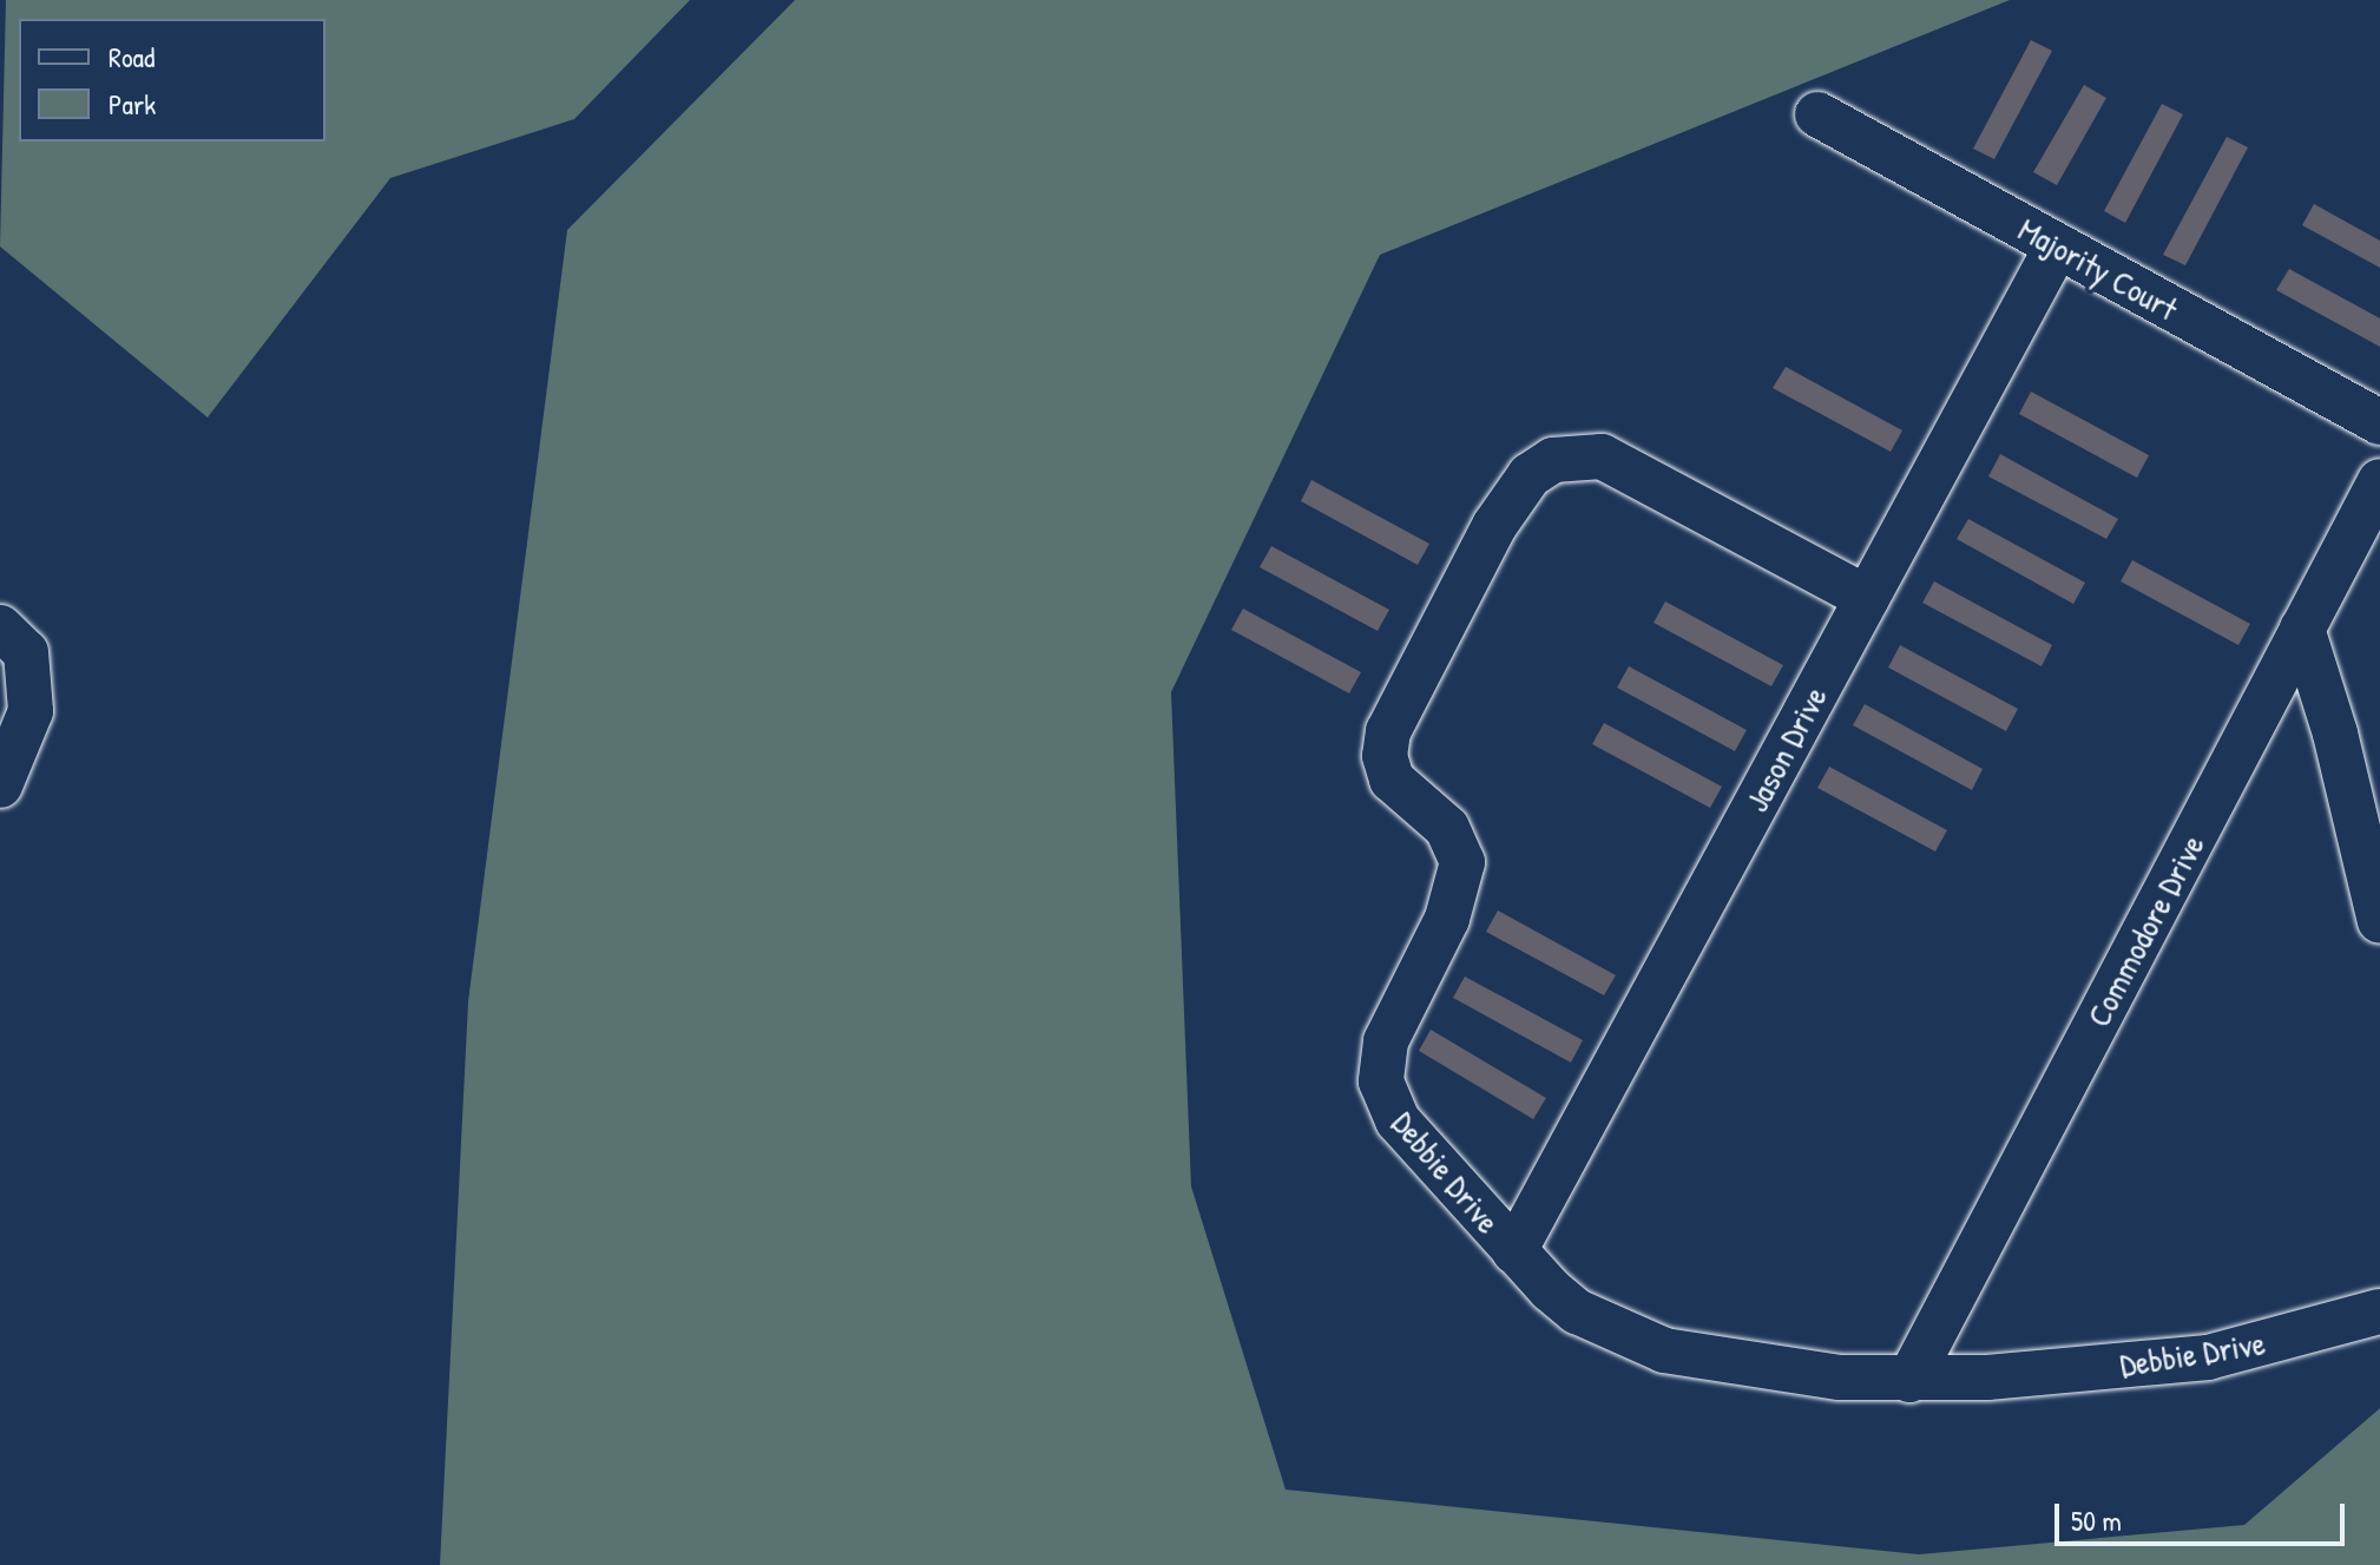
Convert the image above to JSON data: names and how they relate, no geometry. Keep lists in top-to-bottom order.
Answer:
{
  "streets": {
    "street": [
      "Majority Court",
      "Jason Drive",
      "Commodore Drive",
      "Debbie Drive"
    ]
  },
  "crossings": [
    ["Majority Court", "Jason Drive"],
    ["Jason Drive", "Debbie Drive"],
    ["Commodore Drive", "Debbie Drive"]
  ],
  "legend": ["Road", "Park"],
  "scale_bar": "50 m"
}
